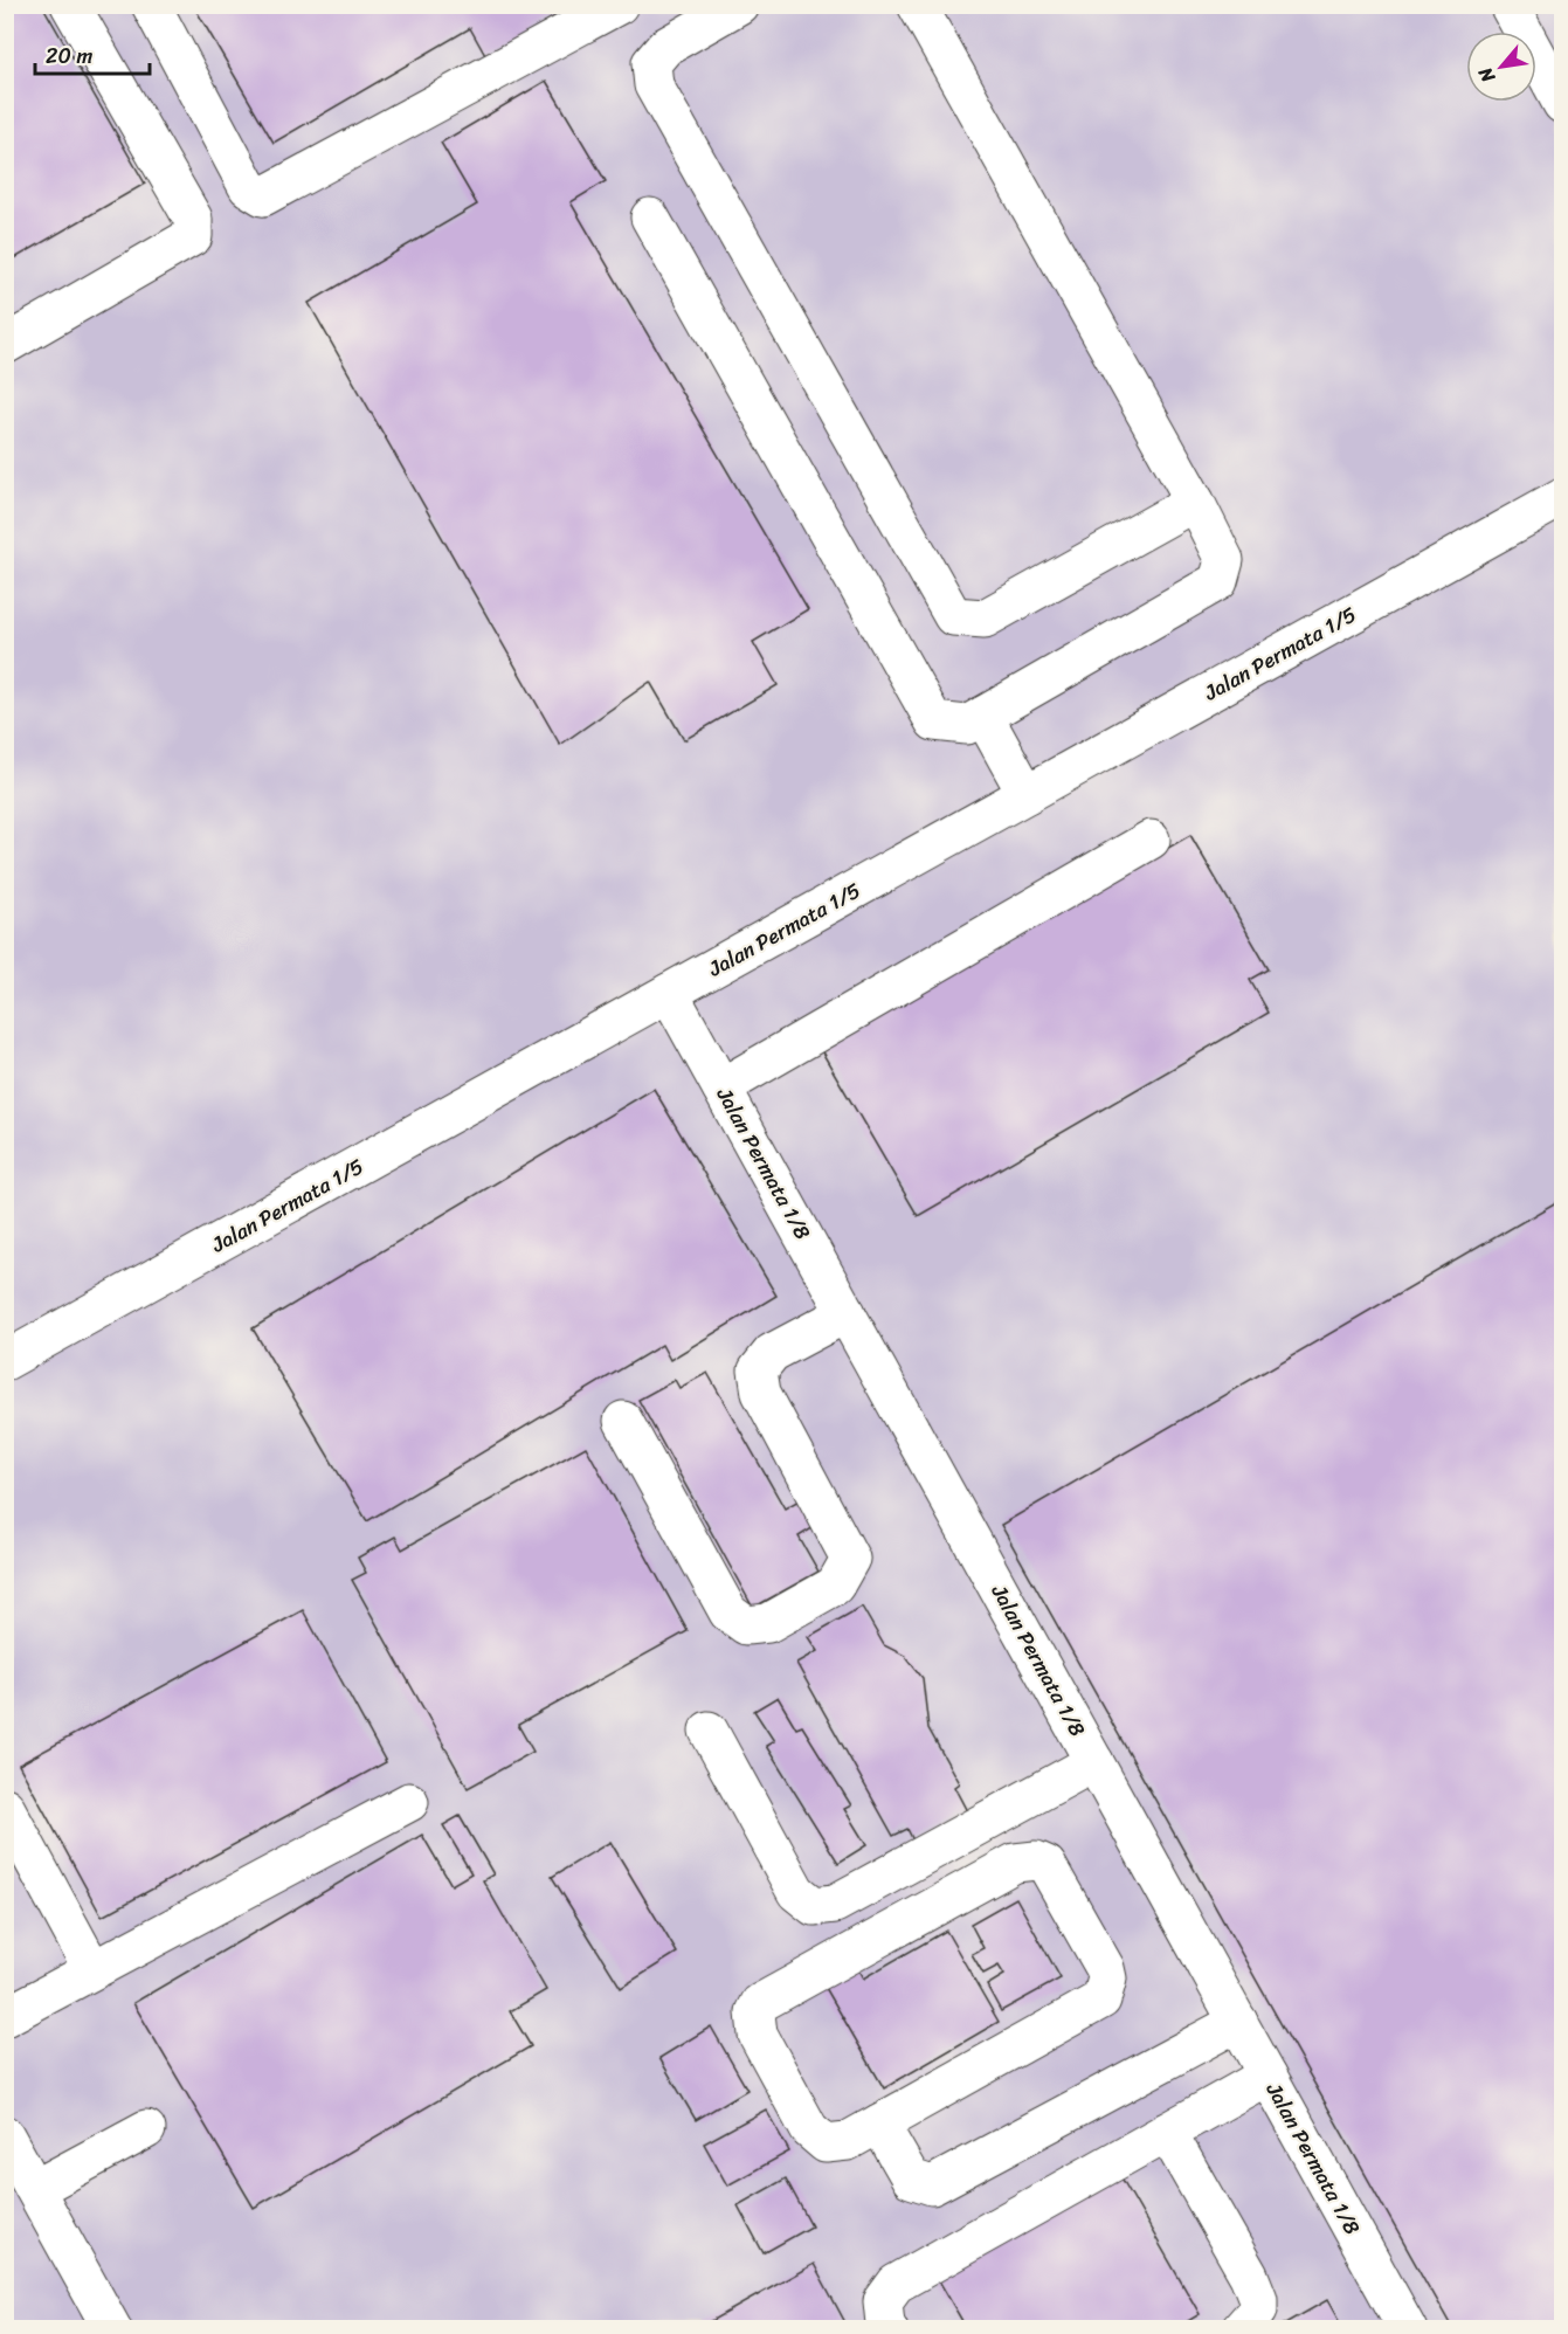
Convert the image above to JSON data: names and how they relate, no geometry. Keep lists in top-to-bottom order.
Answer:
{
  "streets": {
    "street": ["Jalan Permata 1/5", "Jalan Permata 1/8"]
  },
  "crossings": [
    ["Jalan Permata 1/5", "Jalan Permata 1/8"]
  ],
  "scale_bar": "20 m",
  "north": "bottom left"
}
